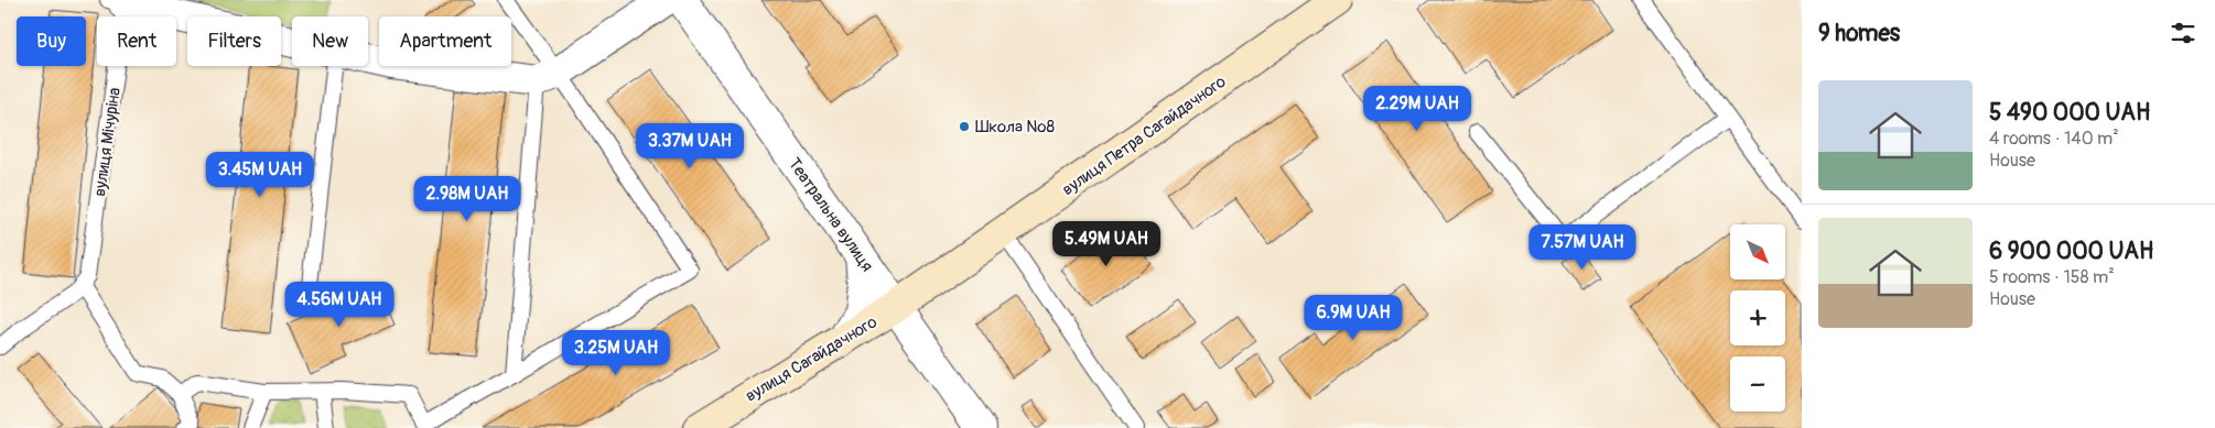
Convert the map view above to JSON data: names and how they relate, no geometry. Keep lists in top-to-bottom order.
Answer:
{
  "streets": {
    "main road": ["вулиця Петра Сагайдачного", "вулиця Сагайдачного"],
    "street": ["вулиця Мічуріна", "Театральна вулиця"]
  },
  "crossings": [
    ["вулиця Петра Сагайдачного", "Театральна вулиця"],
    ["вулиця Петра Сагайдачного", "вулиця Сагайдачного"],
    ["Театральна вулиця", "вулиця Сагайдачного"]
  ],
  "places": ["Школа №8"],
  "north": "bottom right",
  "page": {
    "heading": "9 homes",
    "chip": [
      "Buy",
      "Rent",
      "Filters",
      "New",
      "Apartment"
    ],
    "list": [
      {
        "name": "5 490 000 UAH",
        "note": "4 rooms · 140 m² · House"
      },
      {
        "name": "6 900 000 UAH",
        "note": "5 rooms · 158 m² · House"
      }
    ],
    "price": [
      "2.29M UAH",
      "3.37M UAH",
      "3.45M UAH",
      "2.98M UAH",
      "5.49M UAH",
      "7.57M UAH",
      "4.56M UAH",
      "6.9M UAH",
      "3.25M UAH"
    ],
    "map_buttons": ["+", "−"]
  }
}
